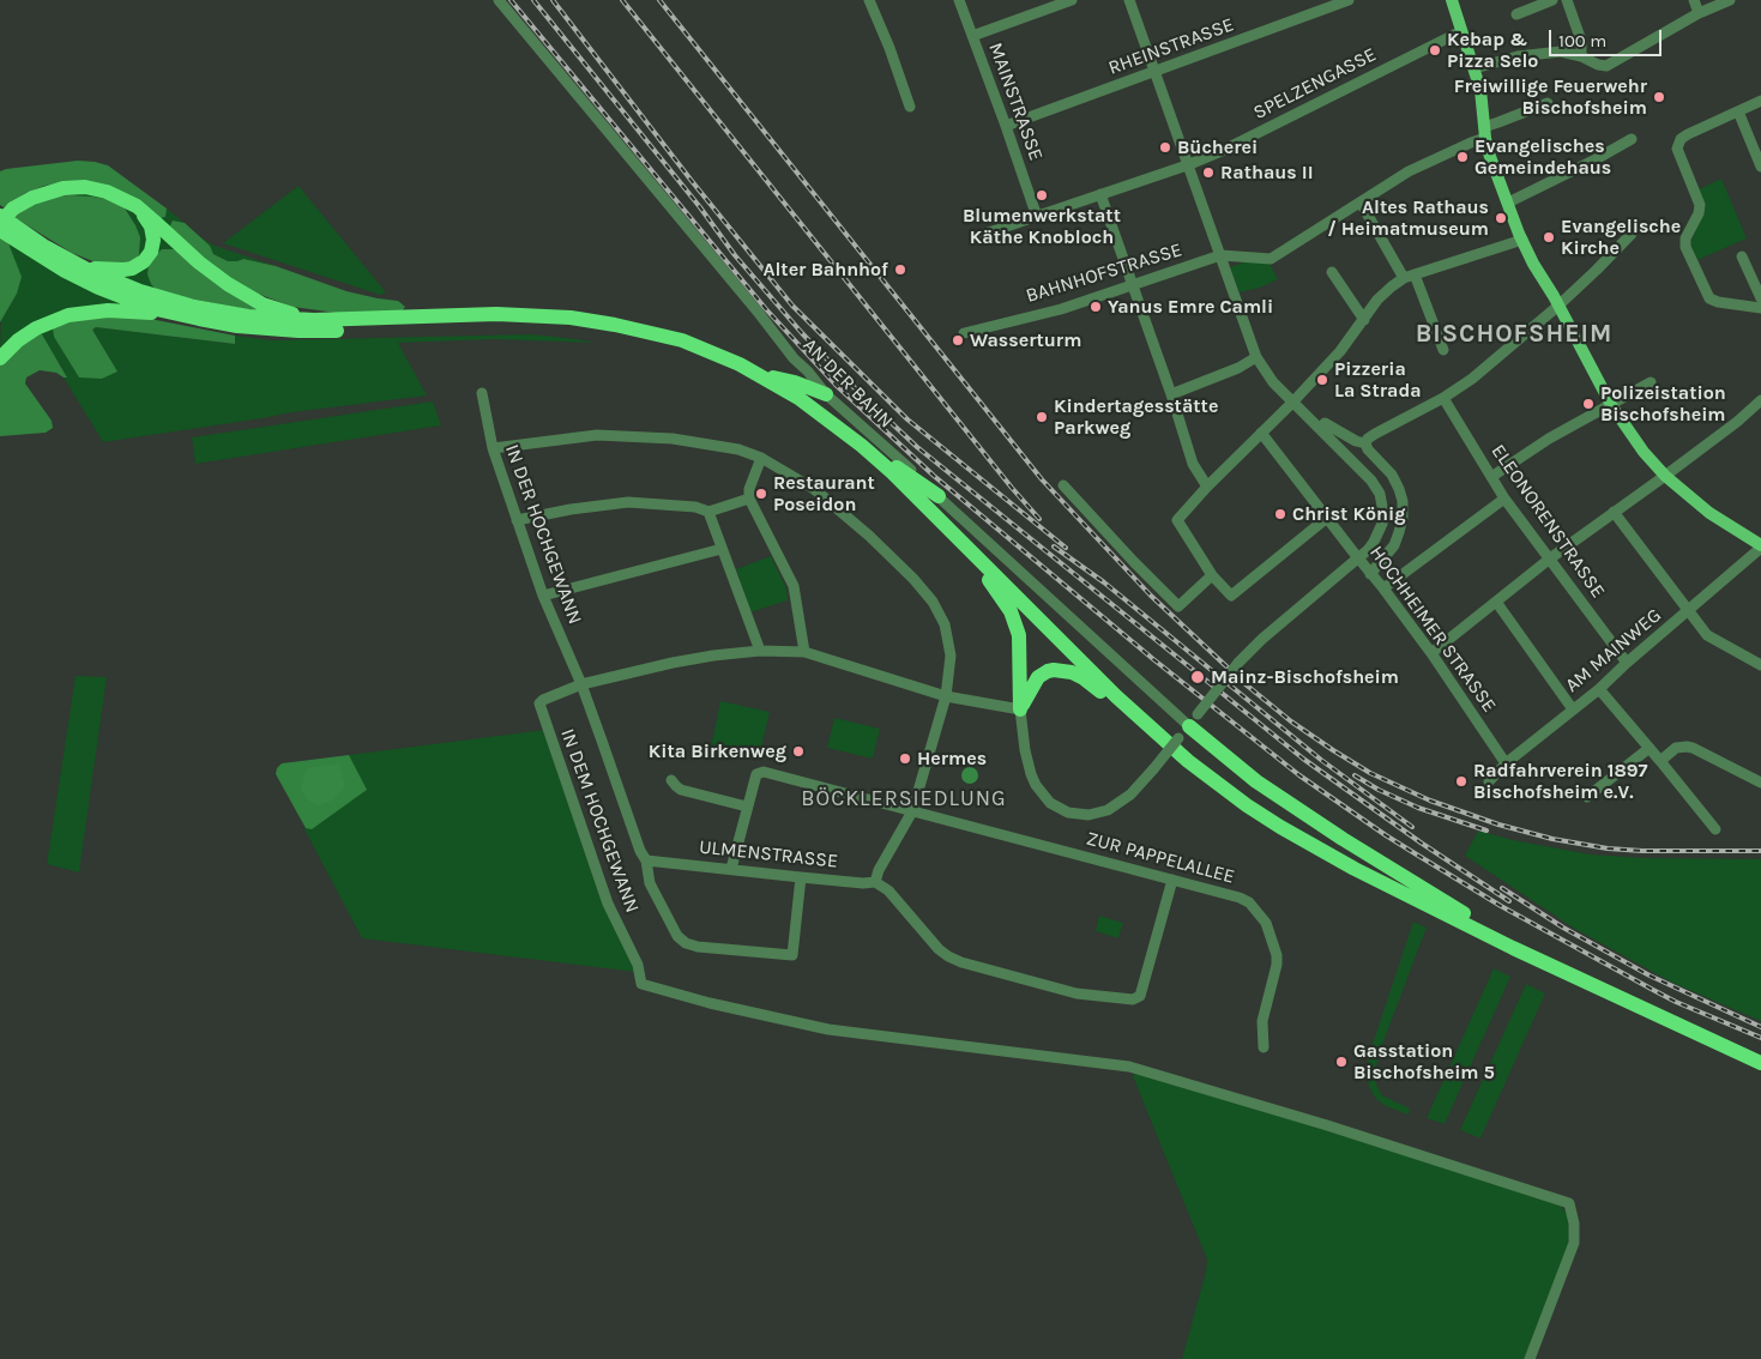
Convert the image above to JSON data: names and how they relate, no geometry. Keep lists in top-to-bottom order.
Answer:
{
  "streets": {
    "street": [
      "RHEINSTRASSE",
      "SPELZENGASSE",
      "MAINSTRASSE",
      "BAHNHOFSTRASSE",
      "AN DER BAHN",
      "ELEONORENSTRASSE",
      "IN DER HOCHGEWANN",
      "HOCHHEIMER STRASSE",
      "AM MAINWEG",
      "IN DEM HOCHGEWANN",
      "ULMENSTRASSE",
      "ZUR PAPPELALLEE"
    ]
  },
  "crossings": [
    ["RHEINSTRASSE", "MAINSTRASSE"],
    ["SPELZENGASSE", "MAINSTRASSE"],
    ["ELEONORENSTRASSE", "AM MAINWEG"],
    ["IN DER HOCHGEWANN", "IN DEM HOCHGEWANN"],
    ["HOCHHEIMER STRASSE", "AM MAINWEG"]
  ],
  "districts": ["BISCHOFSHEIM", "BÖCKLERSIEDLUNG"],
  "places": [
    "Kebap & Pizza Selo",
    "Freiwillige Feuerwehr Bischofsheim",
    "Bücherei",
    "Evangelisches Gemeindehaus",
    "Rathaus II",
    "Blumenwerkstatt Käthe Knobloch",
    "Altes Rathaus / Heimatmuseum",
    "Evangelische Kirche",
    "Alter Bahnhof",
    "Yanus Emre Camli",
    "Wasserturm",
    "Pizzeria La Strada",
    "Polizeistation Bischofsheim",
    "Kindertagesstätte Parkweg",
    "Restaurant Poseidon",
    "Christ König",
    "Mainz-Bischofsheim",
    "Kita Birkenweg",
    "Hermes",
    "Radfahrverein 1897 Bischofsheim e.V.",
    "Gasstation Bischofsheim 5"
  ],
  "scale_bar": "100 m"
}
